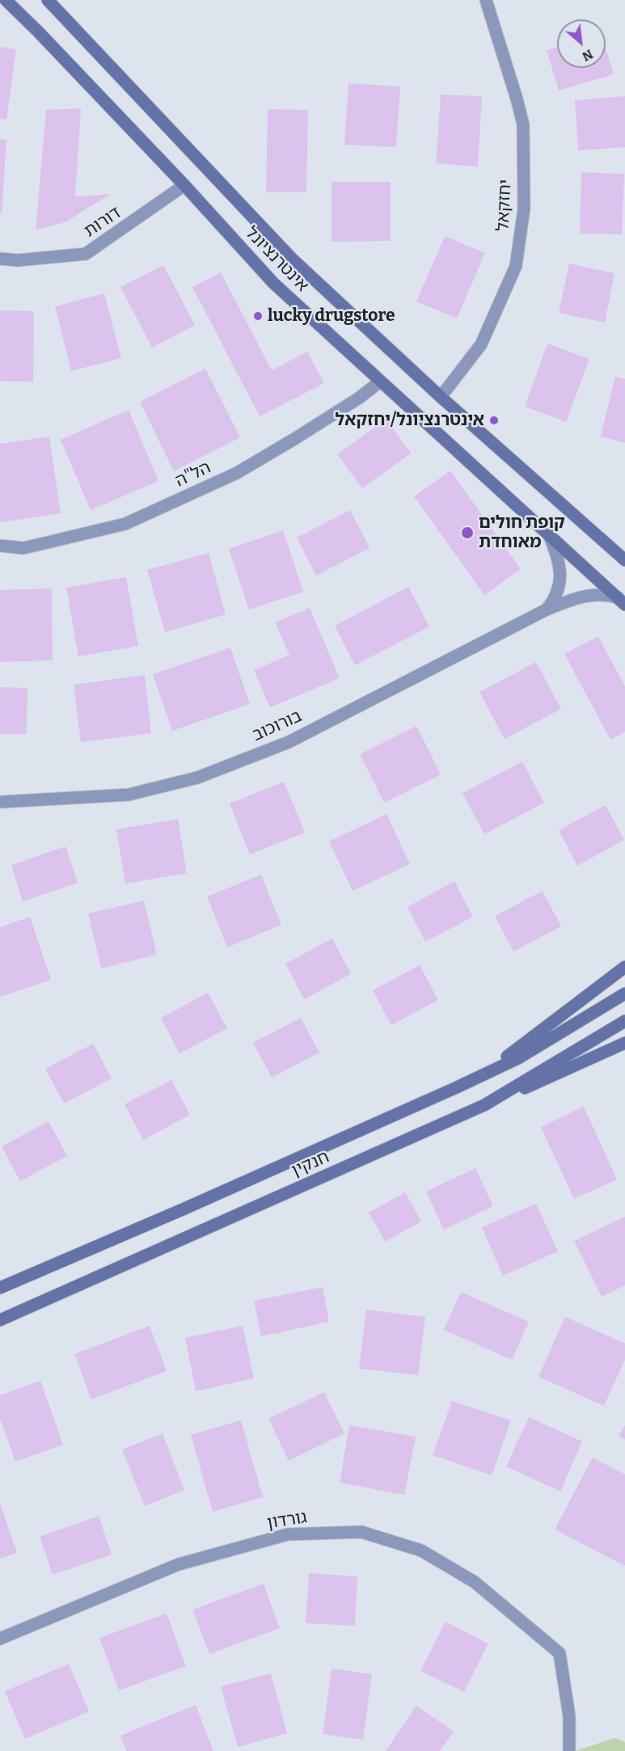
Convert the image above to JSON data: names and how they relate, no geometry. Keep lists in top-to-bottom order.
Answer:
{
  "streets": {
    "main road": ["אינטרנציונל", "חנקין"],
    "street": [
      "יחזקאל",
      "דורות",
      "הל\"ה",
      "בורוכוב",
      "גורדון"
    ]
  },
  "crossings": [
    ["יחזקאל", "אינטרנציונל"],
    ["דורות", "אינטרנציונל"],
    ["אינטרנציונל", "הל\"ה"],
    ["אינטרנציונל", "בורוכוב"]
  ],
  "places": ["lucky drugstore", "אינטרנציונל/יחזקאל", "קופת חולים מאוחדת"],
  "north": "bottom right"
}
